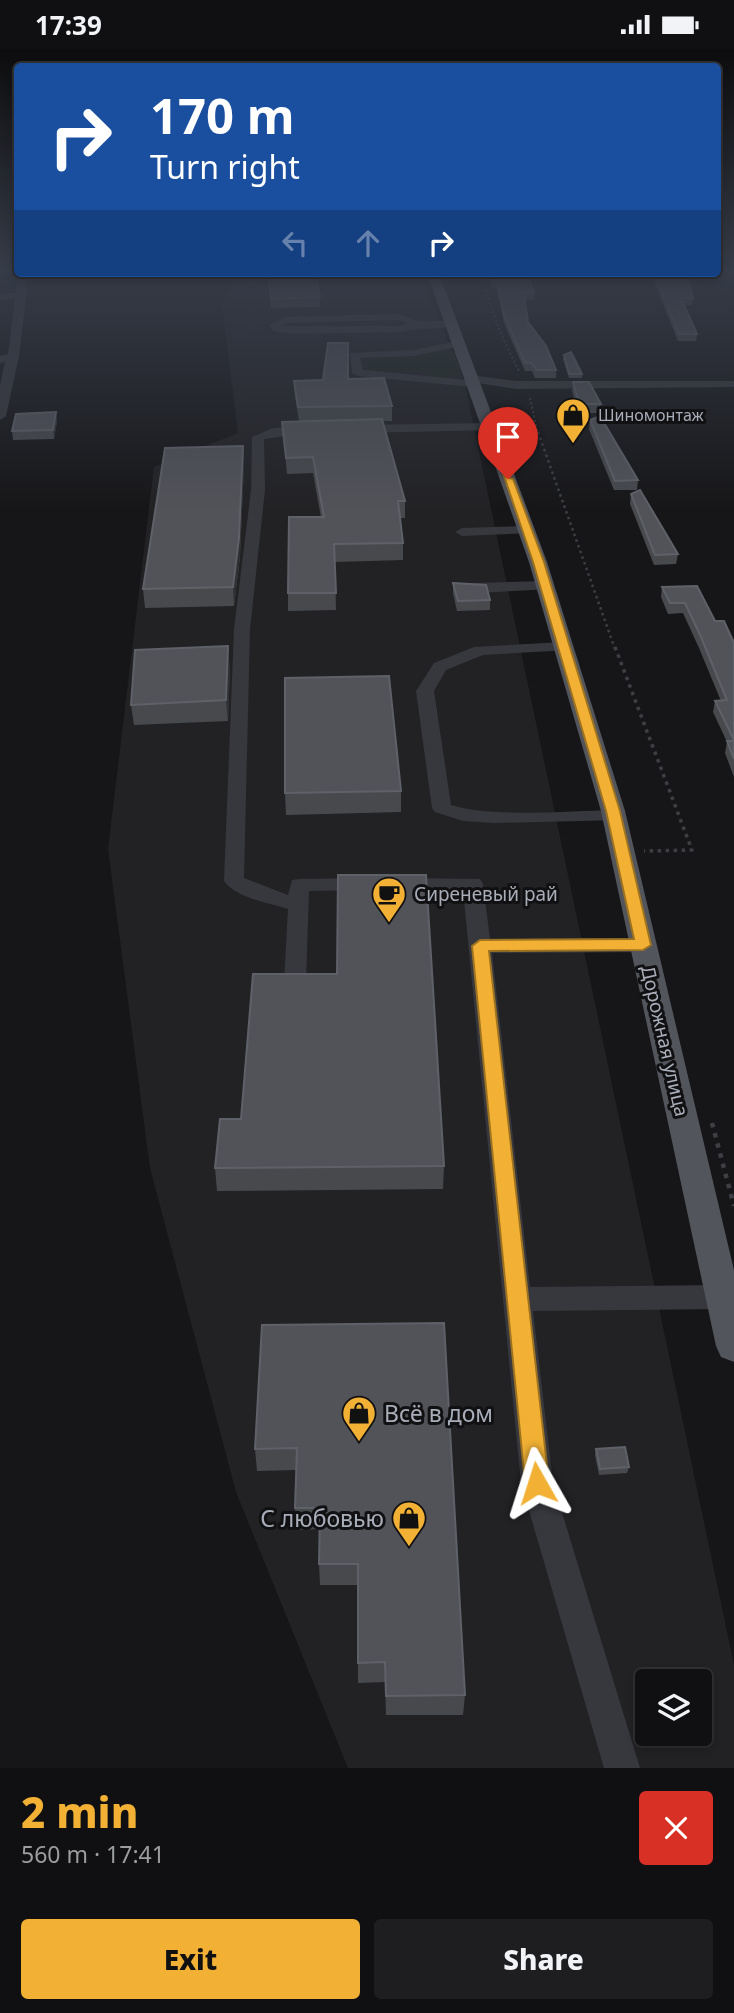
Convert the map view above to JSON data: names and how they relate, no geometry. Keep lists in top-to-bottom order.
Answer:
{
  "streets": {
    "main road": ["Дорожная улица"]
  },
  "places": {
    "shop": ["Шиномонтаж", "Всё в дом", "С любовью"],
    "cafe": ["Сиреневый рай"]
  },
  "page": {
    "status": "17:39",
    "turn": ["170 m", "Turn right"],
    "heading": ["2 min", "560 m · 17:41"],
    "buttons": ["Exit", "Share"]
  }
}
